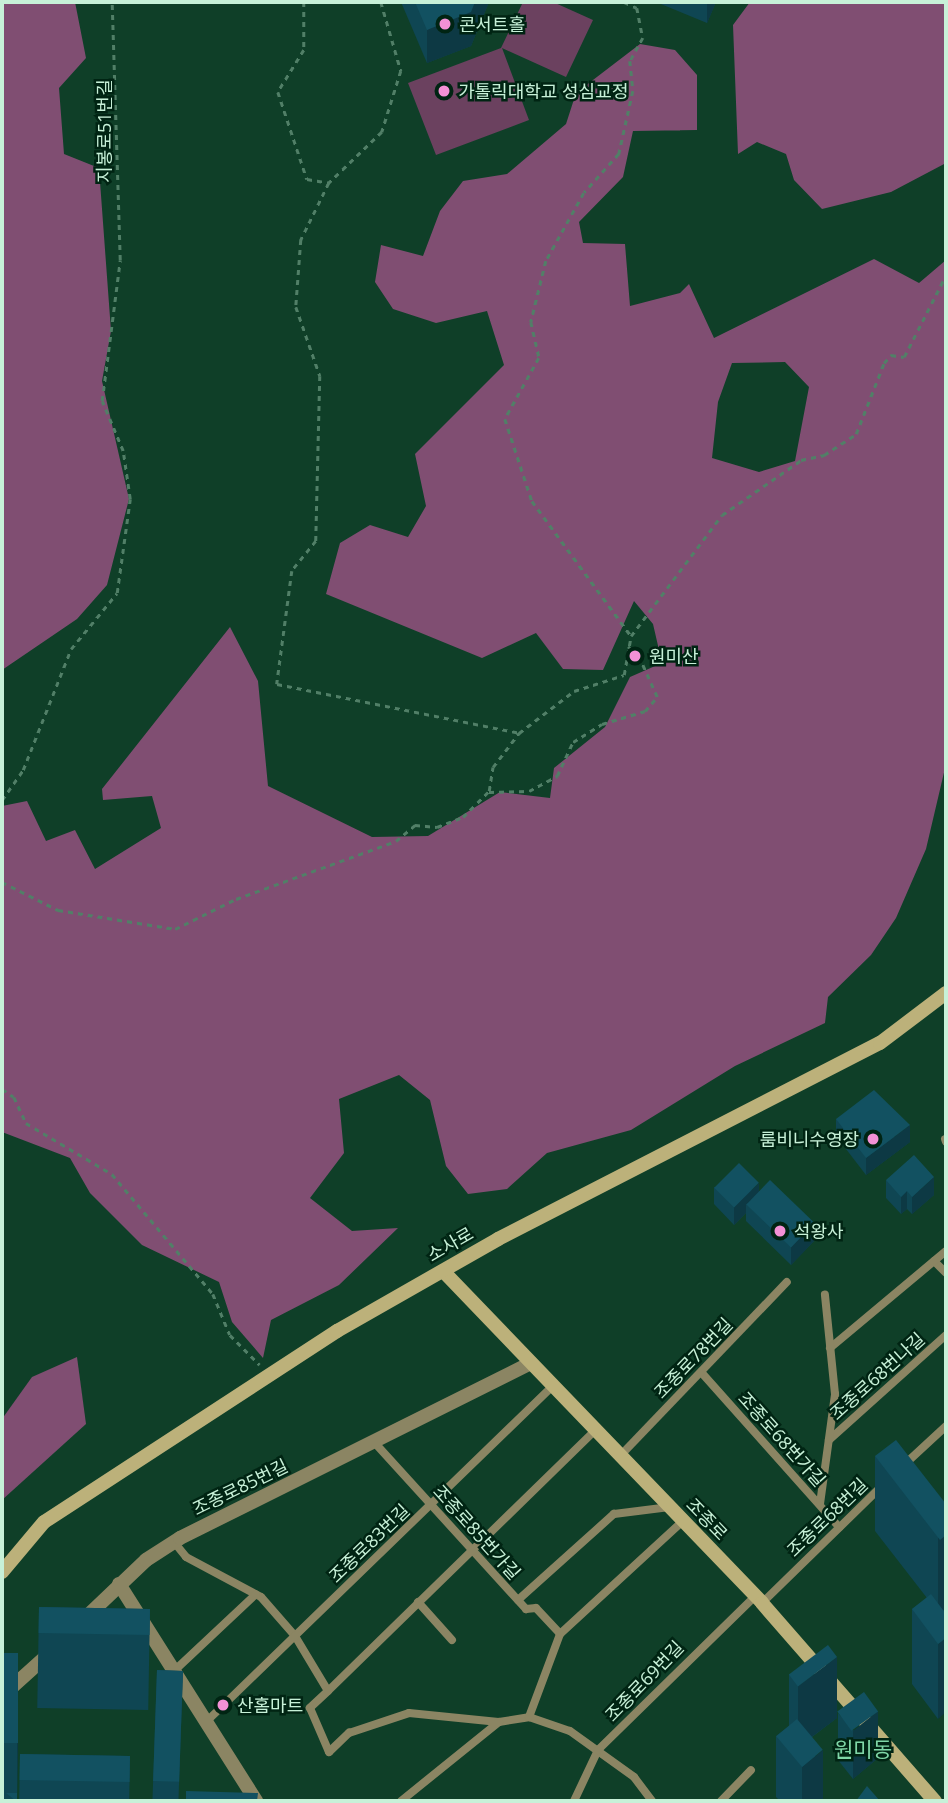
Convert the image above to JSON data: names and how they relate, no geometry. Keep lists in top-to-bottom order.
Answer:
{
  "streets": {
    "street": ["소사로", "조종로85번길", "조종로"],
    "lane": [
      "조종로78번길",
      "조종로68번나길",
      "조종로68번가길",
      "조종로68번길",
      "조종로85번가길",
      "조종로83번길",
      "조종로69번길"
    ],
    "path": ["지봉로51번길"]
  },
  "crossings": [
    ["소사로", "조종로"],
    ["조종로78번길", "조종로68번가길"],
    ["조종로78번길", "조종로"],
    ["조종로68번가길", "조종로68번길"],
    ["조종로85번길", "조종로"],
    ["조종로85번길", "조종로85번가길"],
    ["조종로68번길", "조종로"],
    ["조종로68번길", "조종로69번길"],
    ["조종로", "조종로83번길"],
    ["조종로", "조종로69번길"],
    ["조종로85번가길", "조종로83번길"]
  ],
  "districts": ["원미동"],
  "places": [
    "콘서트홀",
    "가톨릭대학교 성심교정",
    "원미산",
    "룸비니수영장",
    "석왕사",
    "산홈마트"
  ]
}
